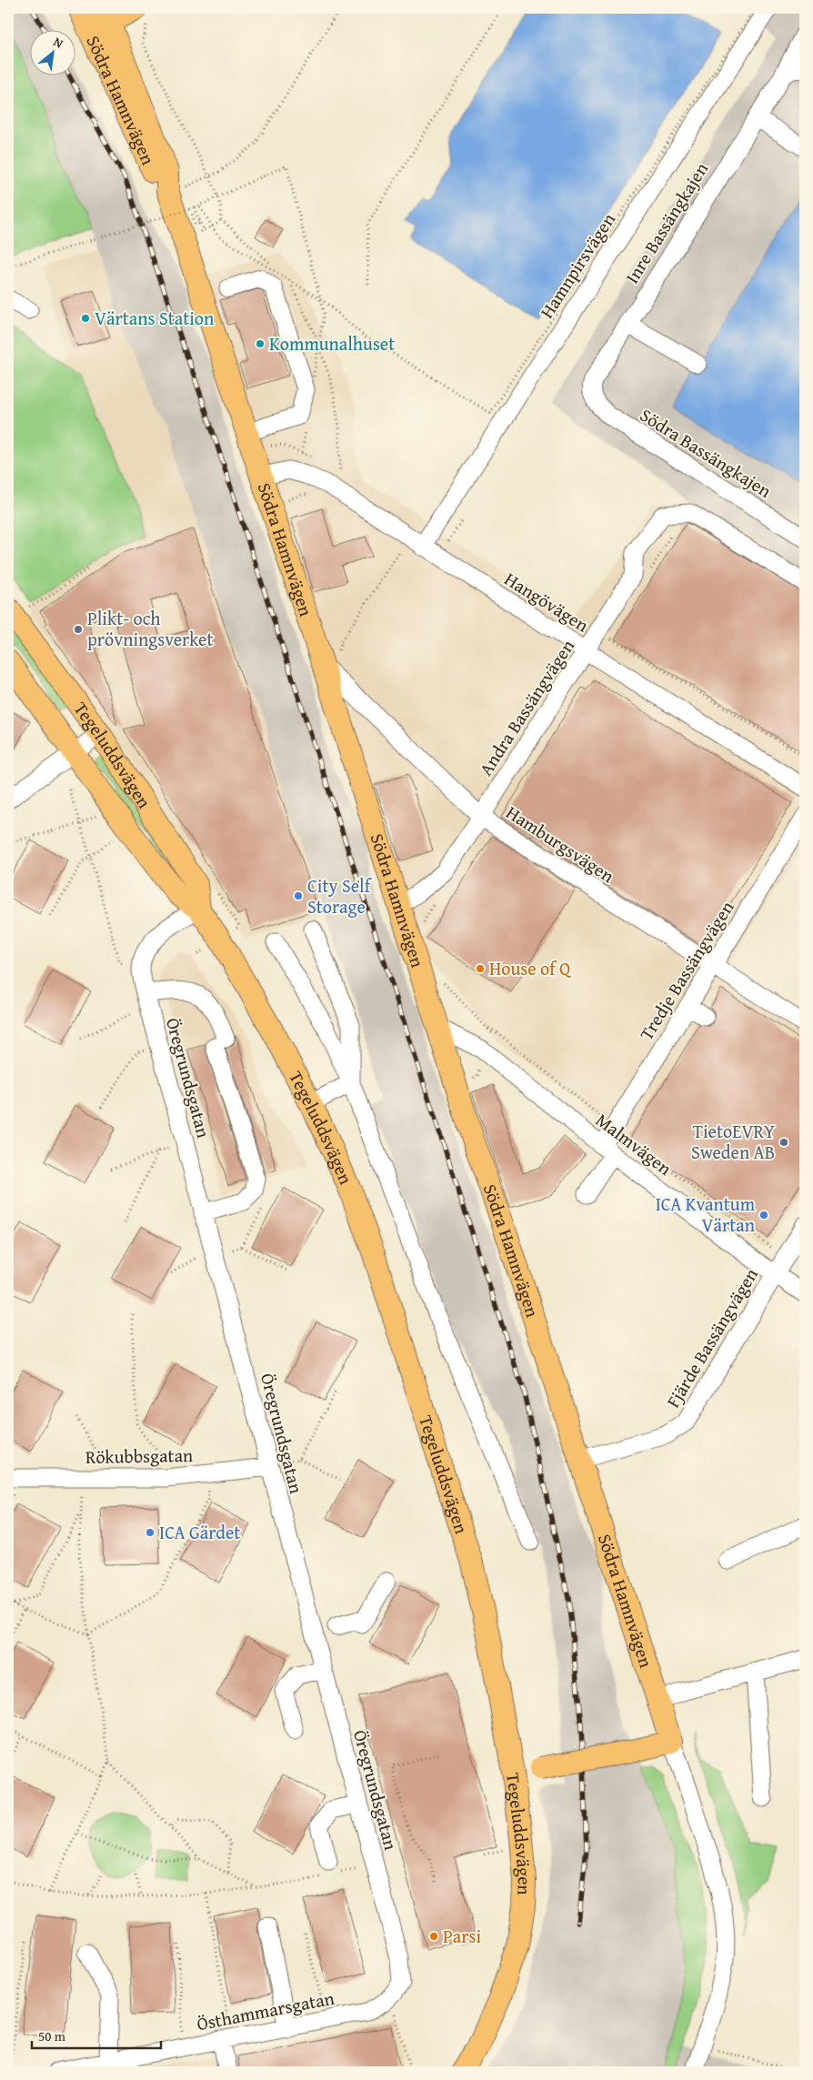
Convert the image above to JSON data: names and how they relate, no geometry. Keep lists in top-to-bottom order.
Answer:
{
  "streets": {
    "main road": ["Södra Hamnvägen", "Tegeluddsvägen"],
    "street": [
      "Inre Bassängkajen",
      "Hamnpirsvägen",
      "Södra Bassängkajen",
      "Hangövägen",
      "Andra Bassängvägen",
      "Hamburgsvägen",
      "Tredje Bassängvägen",
      "Öregrundsgatan",
      "Malmvägen",
      "Fjärde Bassängvägen",
      "Rökubbsgatan",
      "Östhammarsgatan"
    ]
  },
  "crossings": [
    ["Södra Hamnvägen", "Hangövägen"],
    ["Södra Hamnvägen", "Andra Bassängvägen"],
    ["Södra Hamnvägen", "Hamburgsvägen"],
    ["Södra Hamnvägen", "Malmvägen"],
    ["Södra Hamnvägen", "Fjärde Bassängvägen"],
    ["Inre Bassängkajen", "Södra Bassängkajen"],
    ["Hamnpirsvägen", "Hangövägen"],
    ["Hangövägen", "Andra Bassängvägen"],
    ["Andra Bassängvägen", "Hamburgsvägen"],
    ["Hamburgsvägen", "Tredje Bassängvägen"],
    ["Tredje Bassängvägen", "Malmvägen"],
    ["Öregrundsgatan", "Rökubbsgatan"],
    ["Öregrundsgatan", "Östhammarsgatan"],
    ["Malmvägen", "Fjärde Bassängvägen"]
  ],
  "places": [
    "Värtans Station",
    "Kommunalhuset",
    "Plikt- och prövningsverket",
    "City Self Storage",
    "House of Q",
    "TietoEVRY Sweden AB",
    "ICA Kvantum Värtan",
    "ICA Gärdet",
    "Parsi"
  ],
  "scale_bar": "50 m",
  "north": "top right"
}
